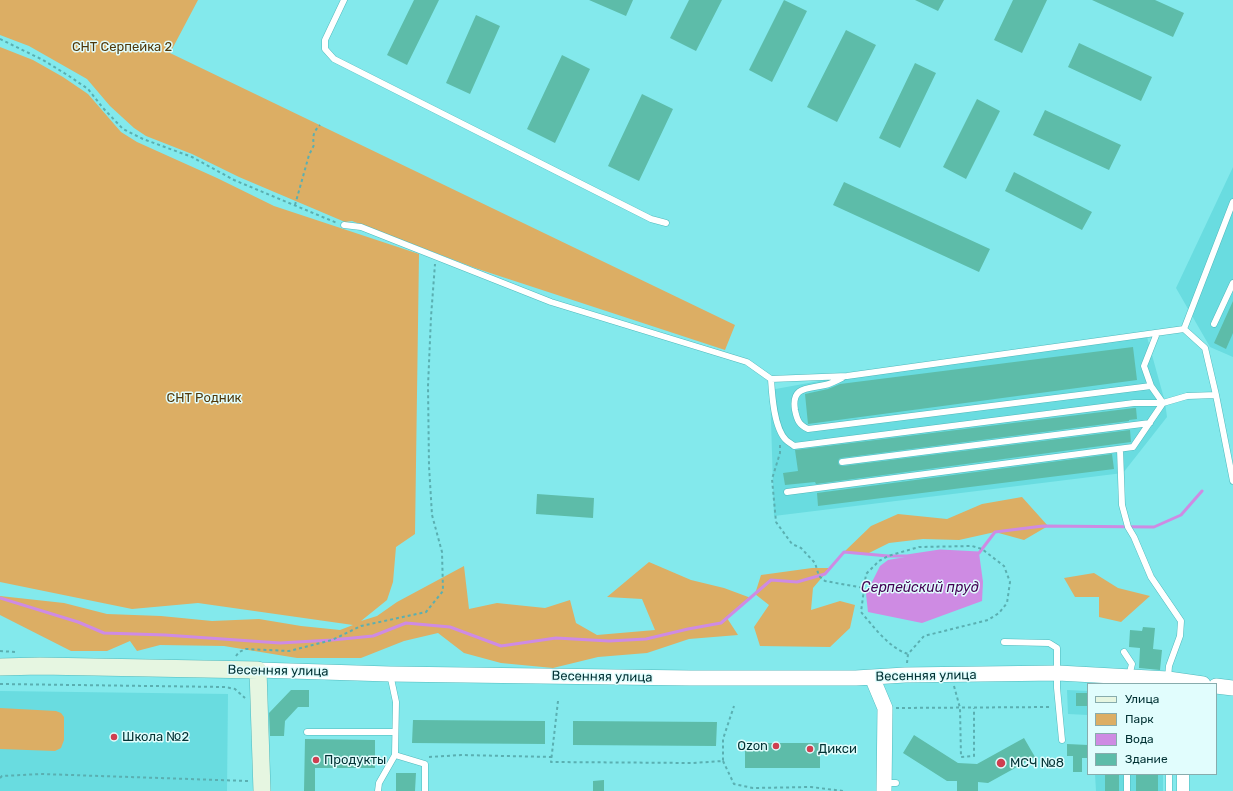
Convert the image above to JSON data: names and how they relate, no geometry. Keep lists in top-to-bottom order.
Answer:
{
  "streets": {
    "main road": ["Весенняя улица"]
  },
  "water": ["Серпейский пруд"],
  "parks": ["СНТ Серпейка 2", "СНТ Родник"],
  "places": [
    "Школа №2",
    "Ozon",
    "Дикси",
    "Продукты",
    "МСЧ №8"
  ],
  "legend": [
    "Улица",
    "Парк",
    "Вода",
    "Здание"
  ]
}
